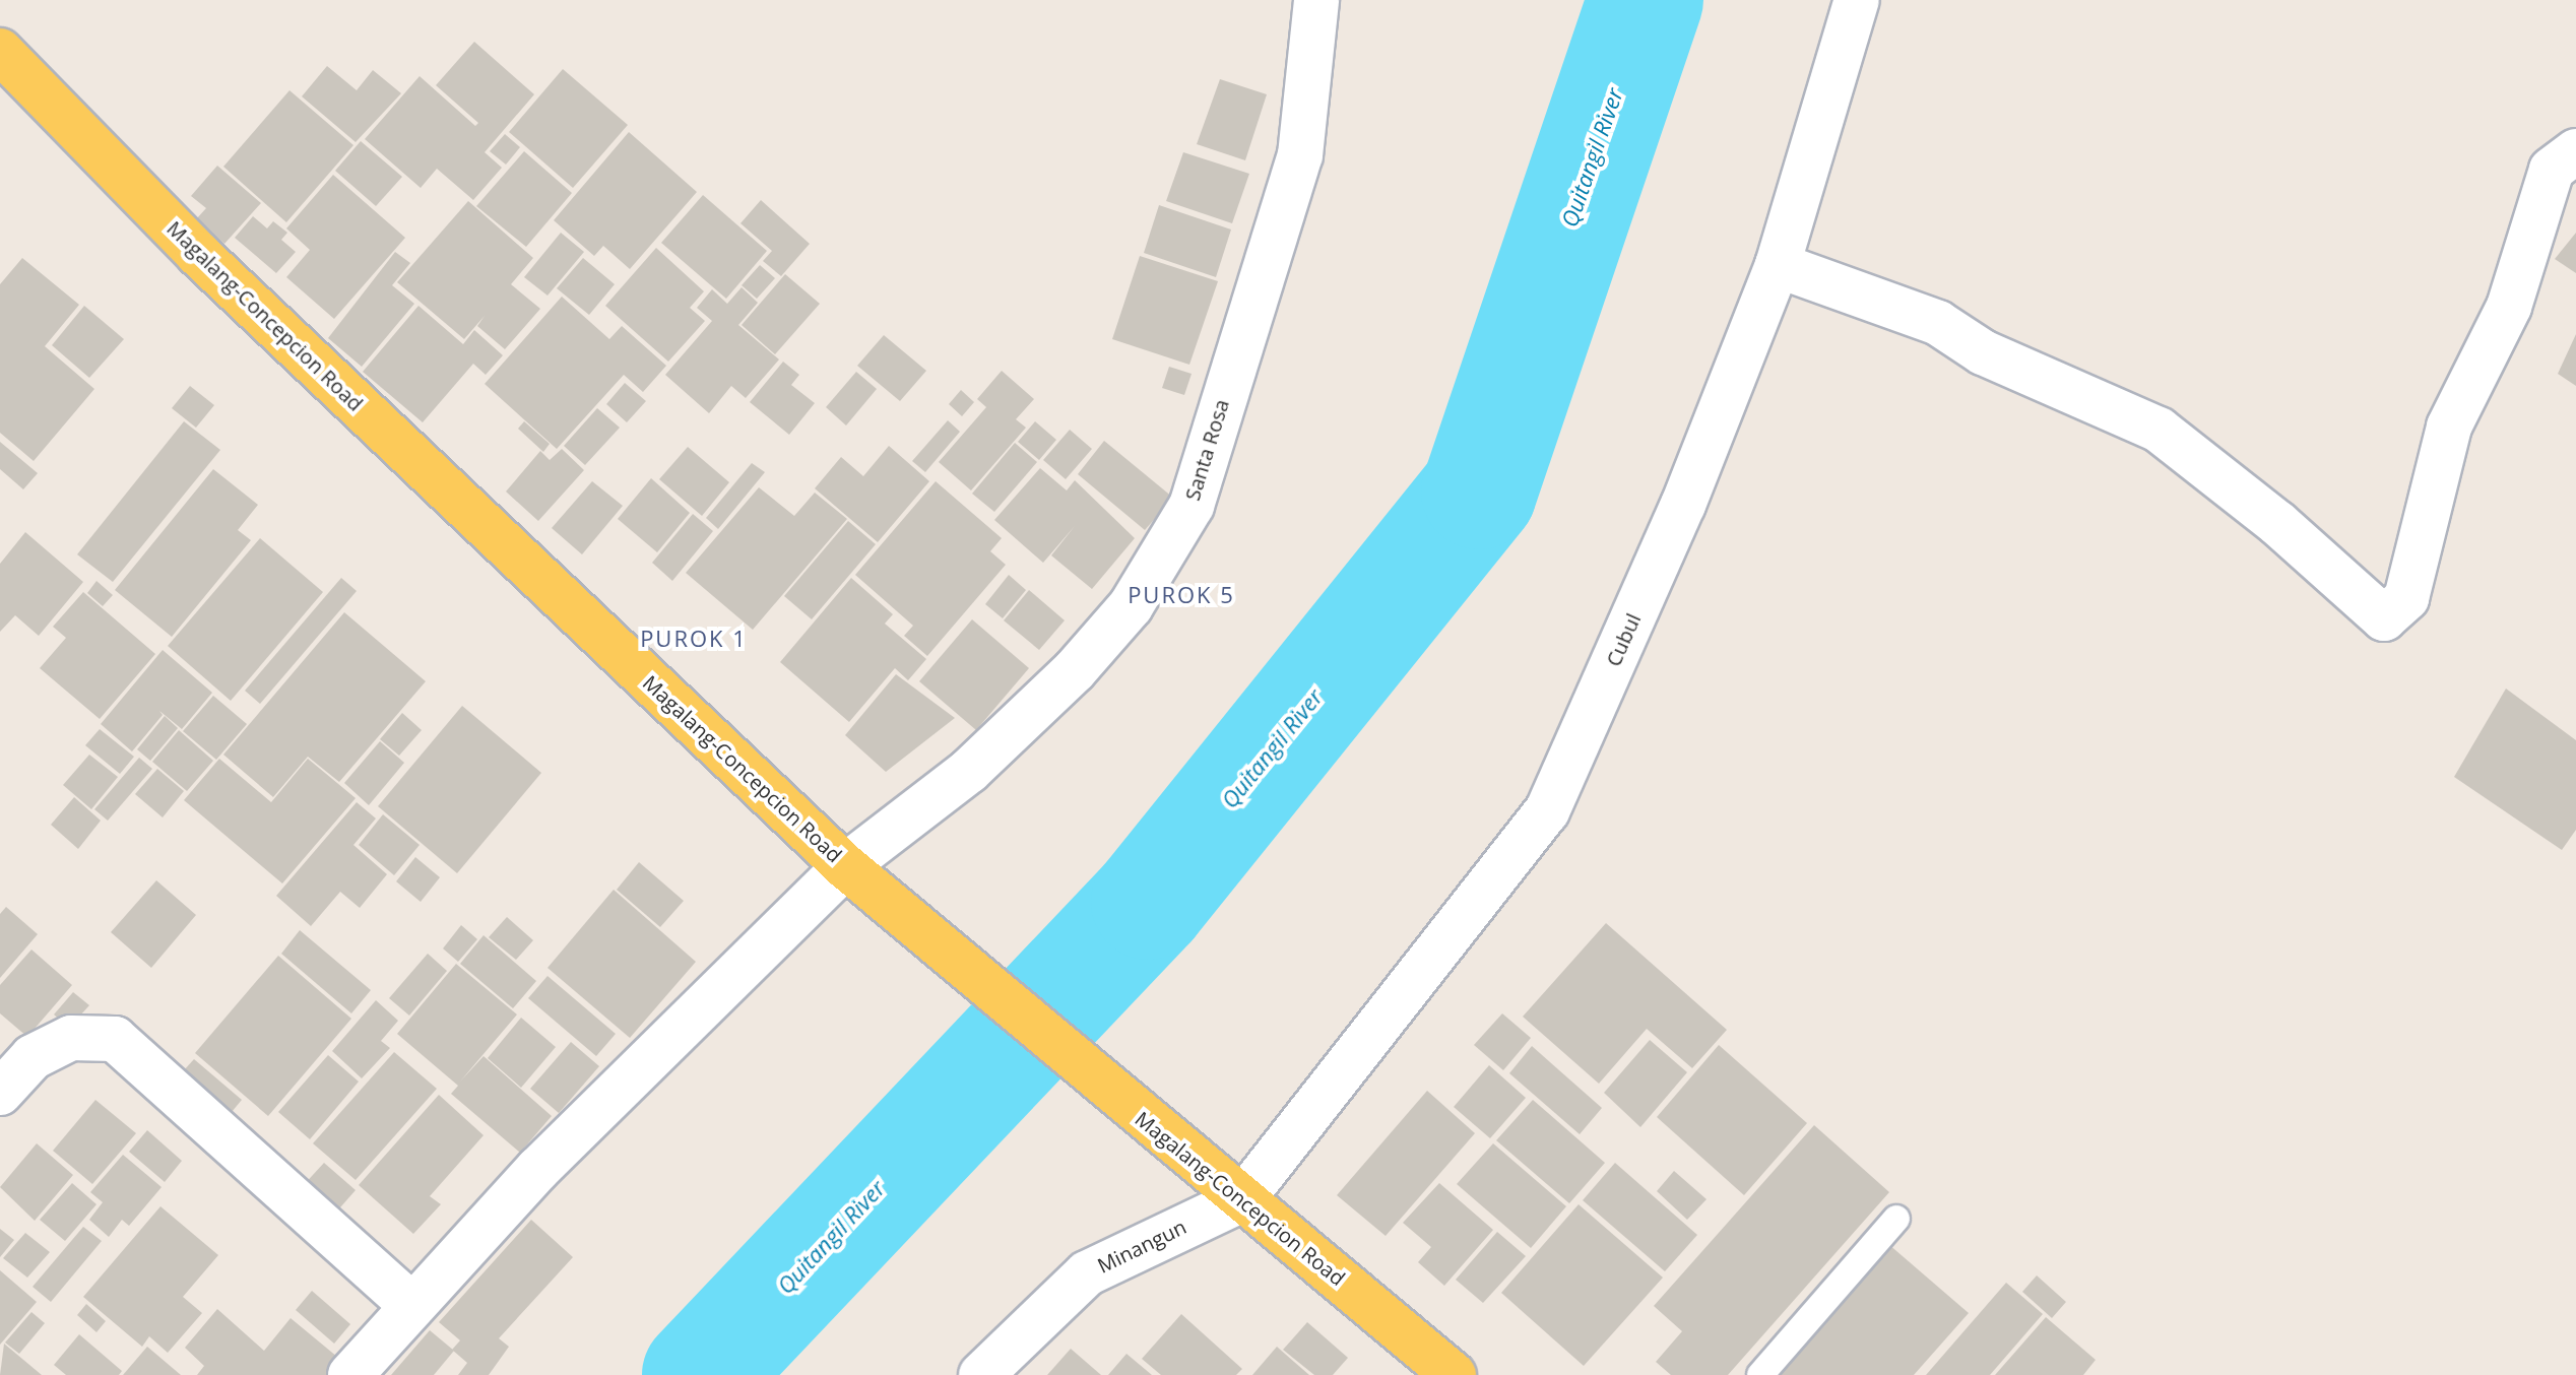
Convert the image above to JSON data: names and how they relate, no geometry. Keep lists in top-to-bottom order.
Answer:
{
  "streets": {
    "main road": ["Magalang-Concepcion Road"],
    "street": ["Santa Rosa", "Cubul", "Minangun"]
  },
  "crossings": [
    ["Magalang-Concepcion Road", "Santa Rosa"],
    ["Magalang-Concepcion Road", "Cubul"],
    ["Magalang-Concepcion Road", "Minangun"],
    ["Cubul", "Minangun"]
  ],
  "districts": ["PUROK 5", "PUROK 1"],
  "water": ["Quitangil River"]
}
